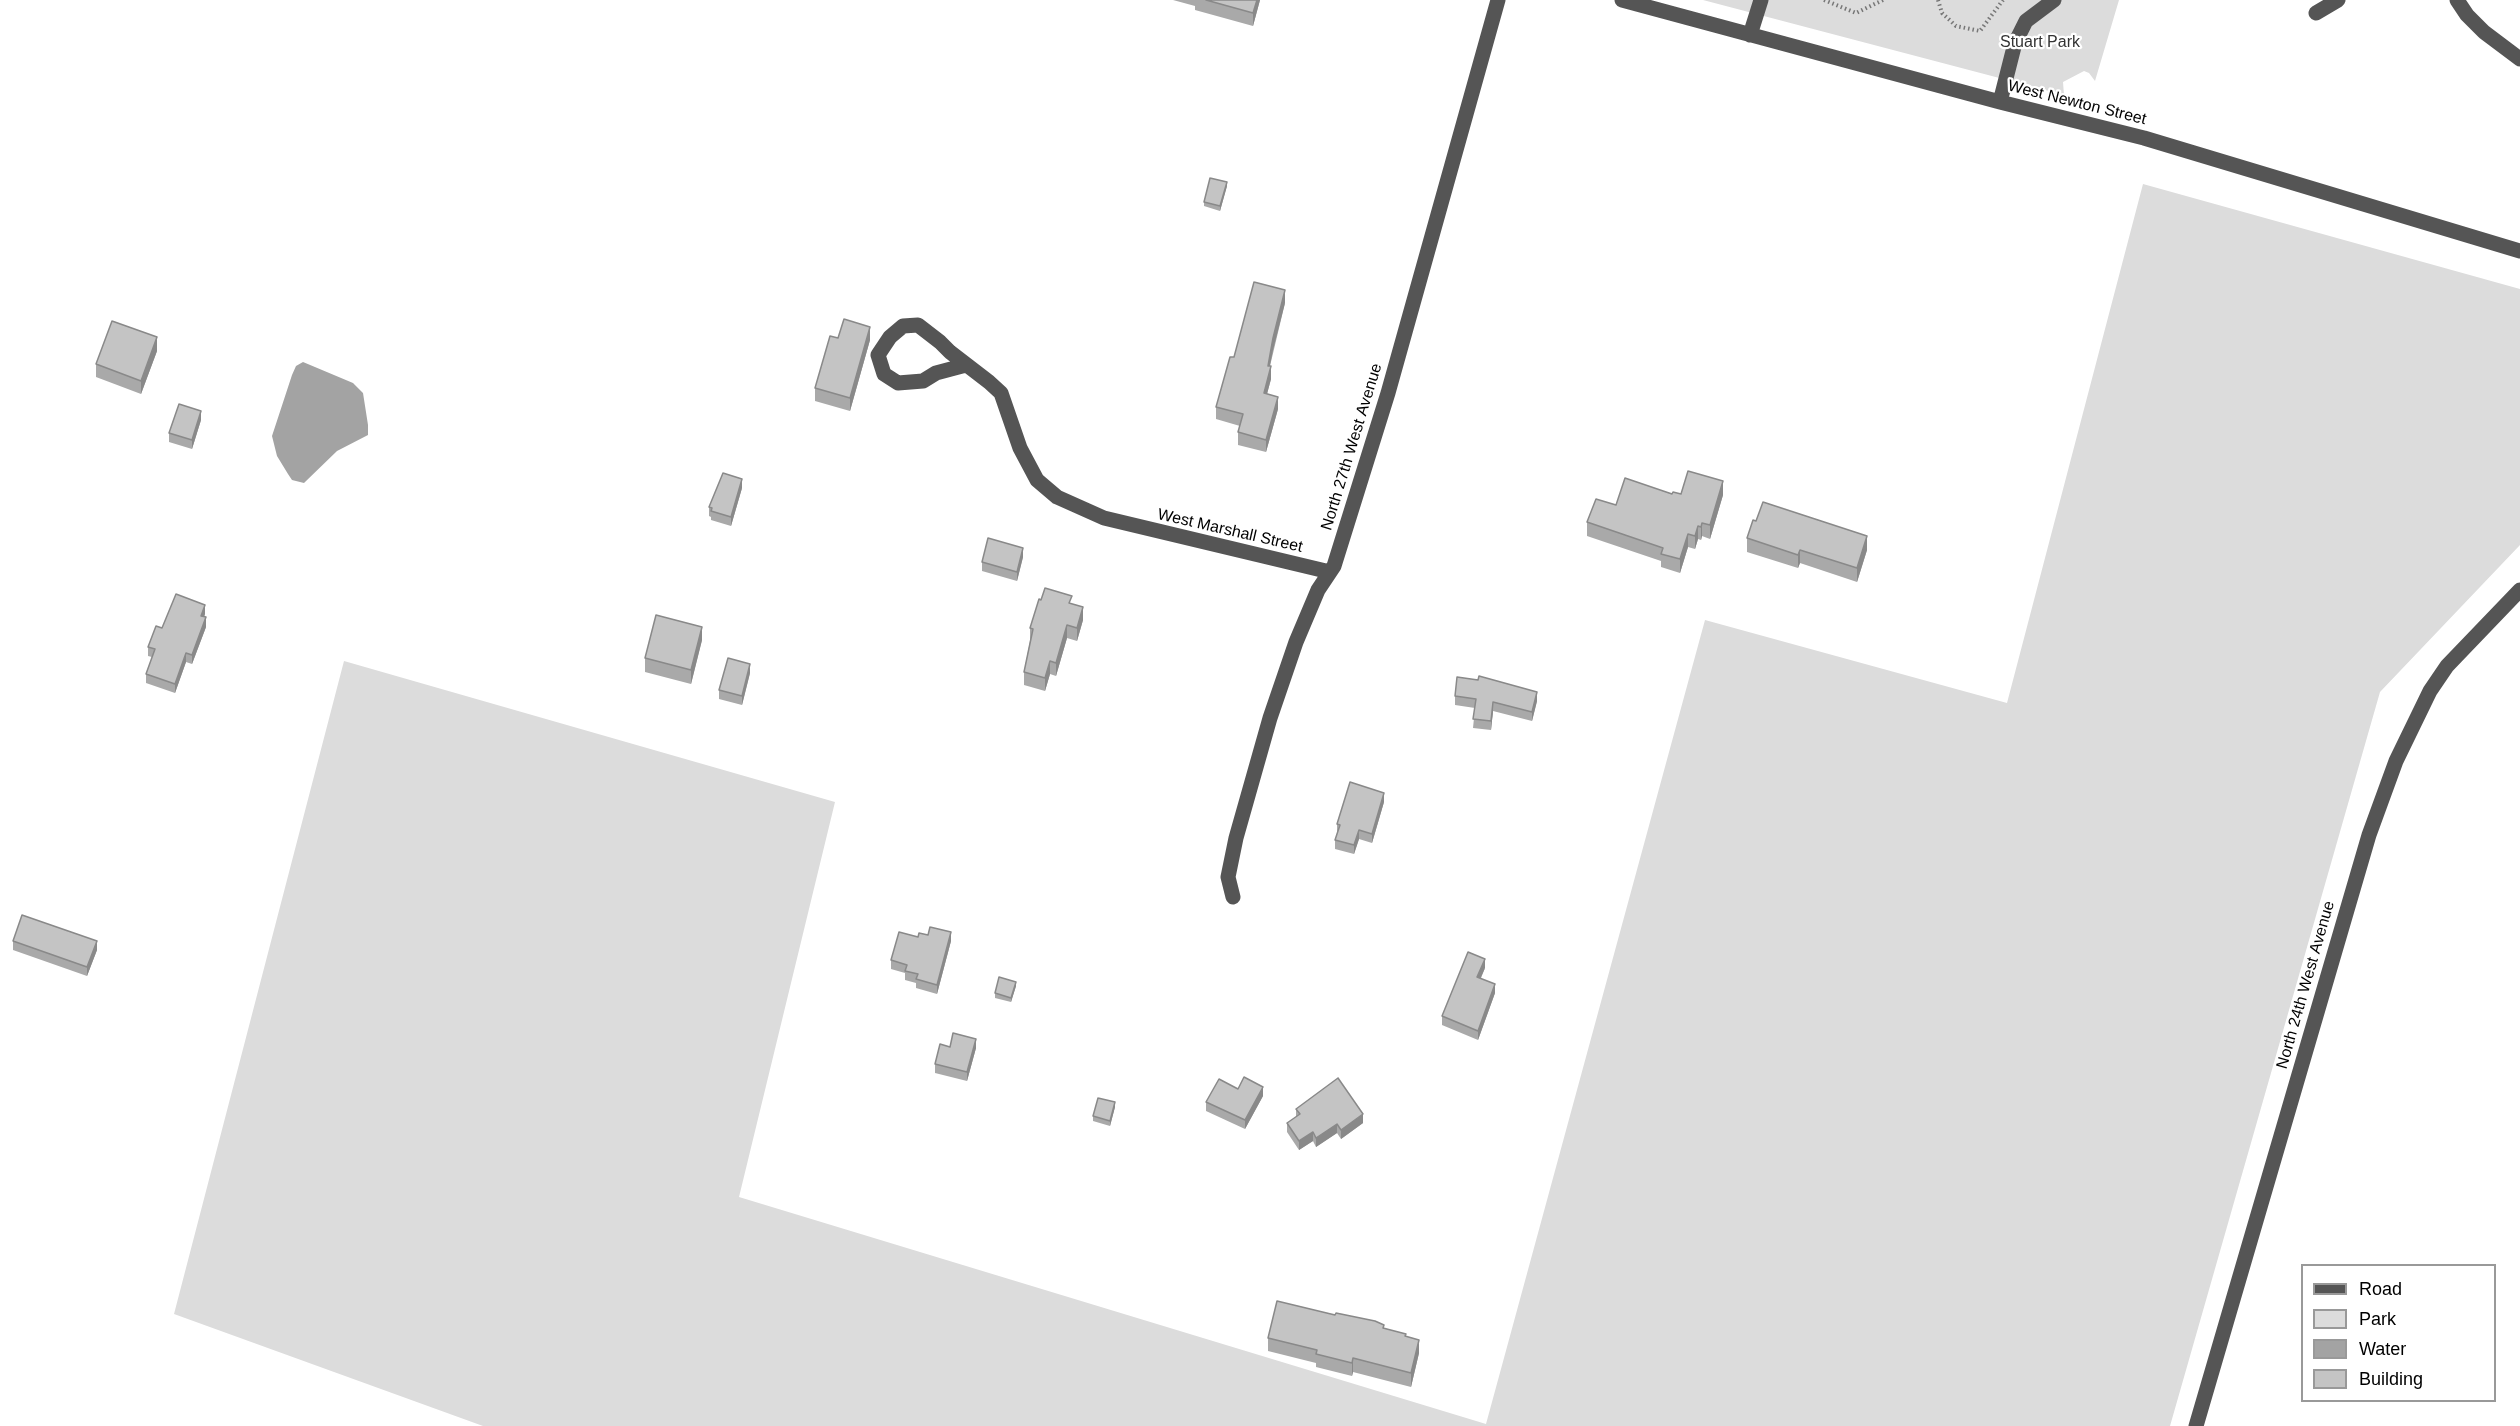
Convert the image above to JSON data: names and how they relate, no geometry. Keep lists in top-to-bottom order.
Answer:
{
  "streets": {
    "street": [
      "West Newton Street",
      "North 27th West Avenue",
      "West Marshall Street",
      "North 24th West Avenue"
    ]
  },
  "crossings": [
    ["North 27th West Avenue", "West Marshall Street"]
  ],
  "parks": ["Stuart Park"],
  "legend": [
    "Road",
    "Park",
    "Water",
    "Building"
  ]
}
